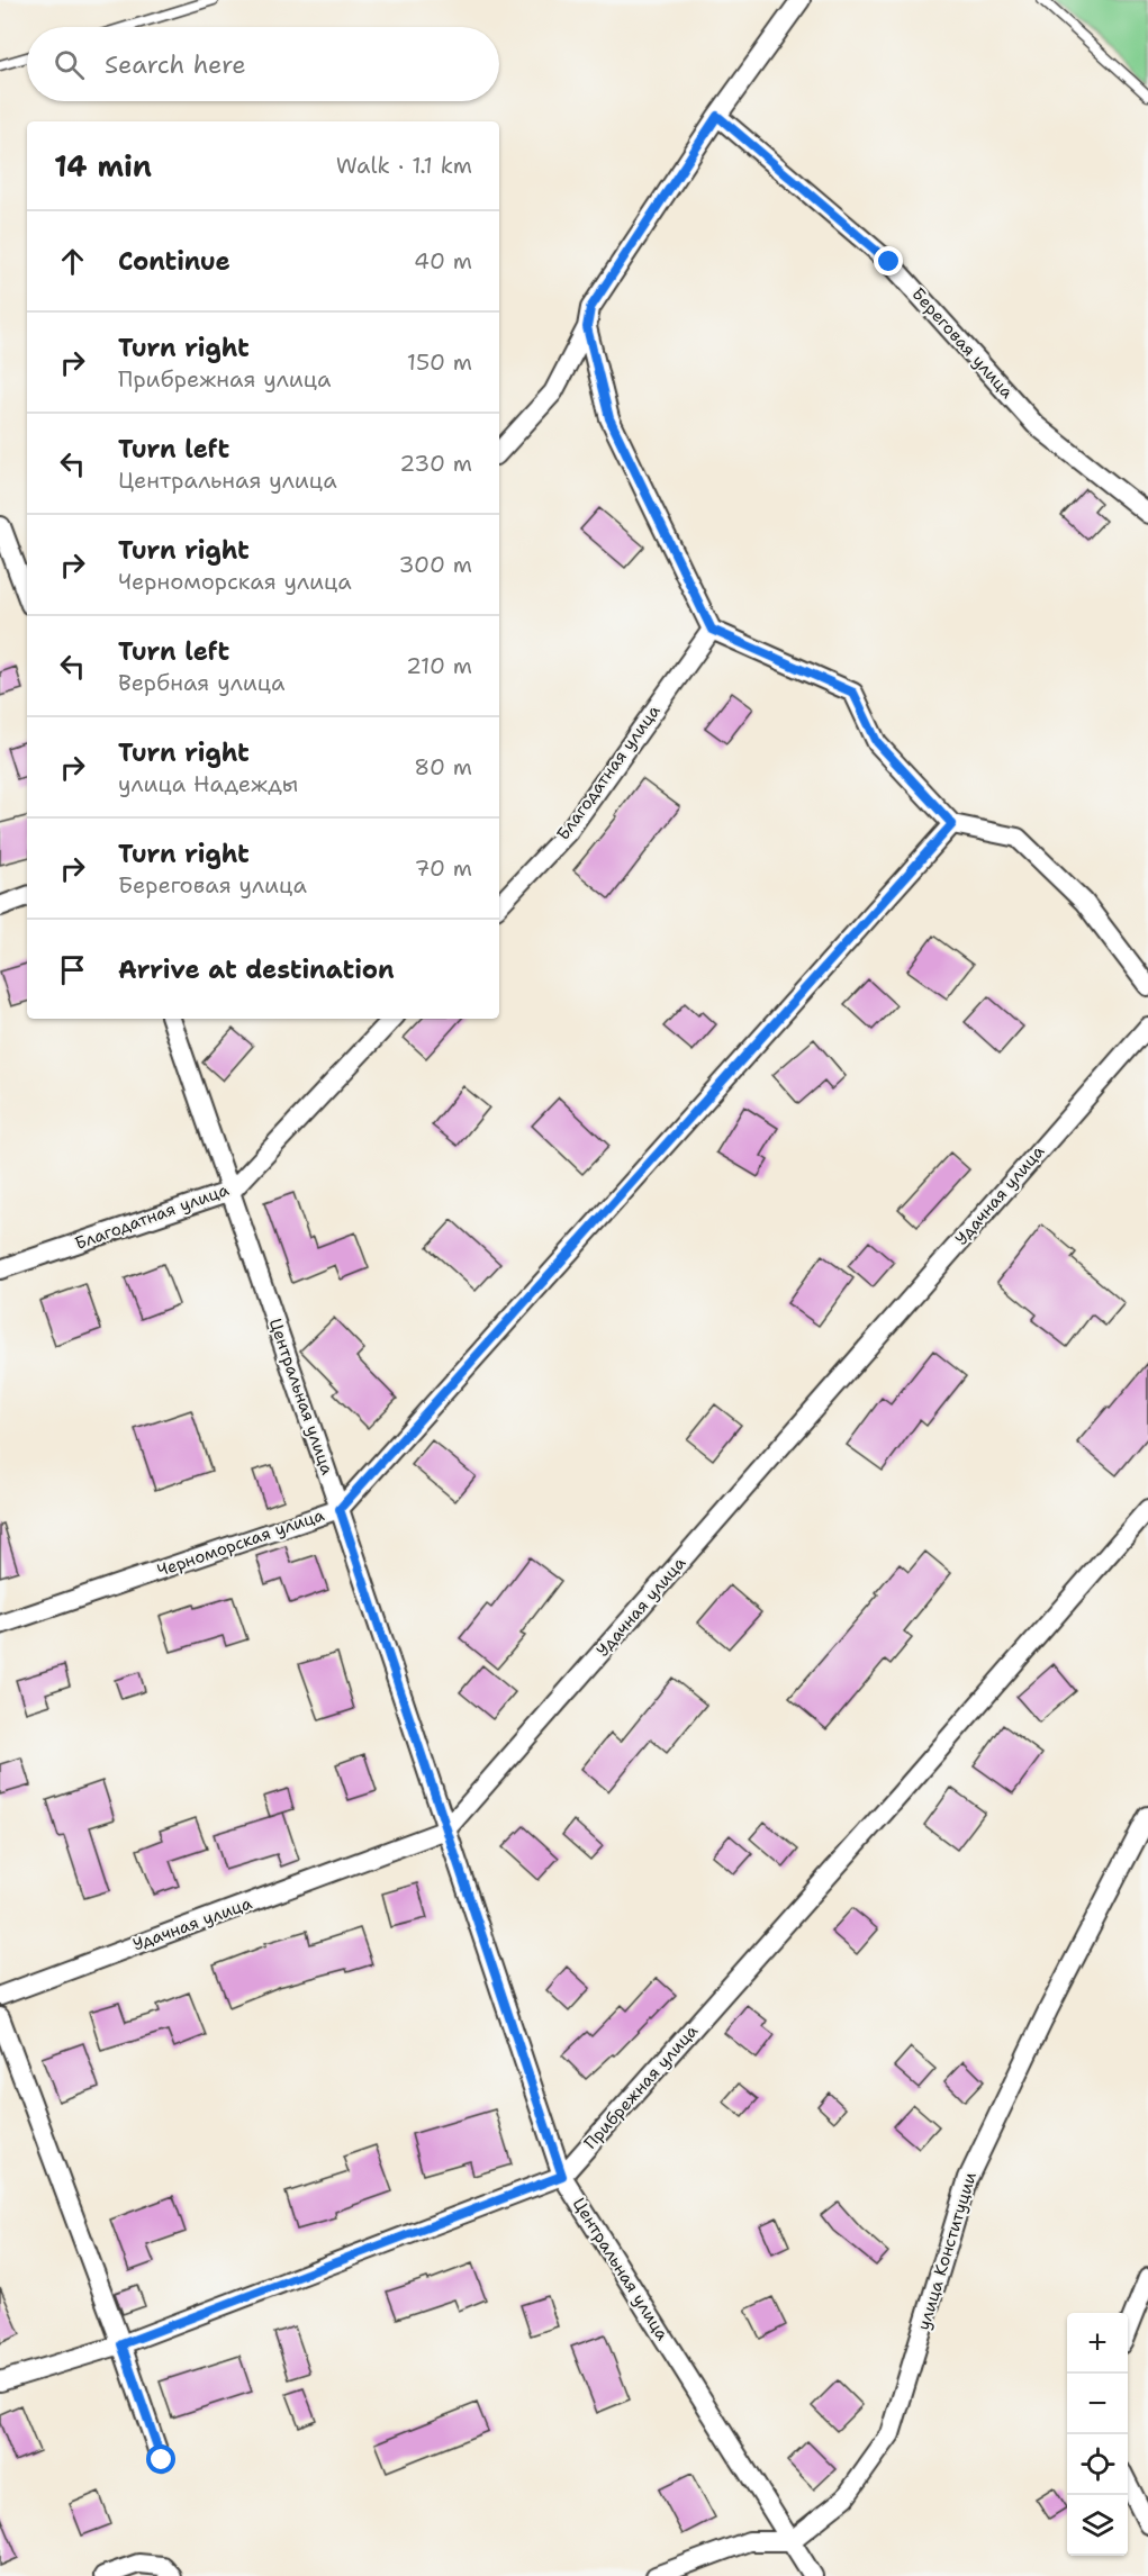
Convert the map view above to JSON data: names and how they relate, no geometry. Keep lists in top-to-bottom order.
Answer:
{
  "streets": {
    "street": [
      "Береговая улица",
      "Благодатная улица",
      "Удачная улица",
      "Центральная улица",
      "Черноморская улица",
      "Прибрежная улица",
      "улица Конституции"
    ]
  },
  "crossings": [
    ["Благодатная улица", "Центральная улица"],
    ["Удачная улица", "Центральная улица"],
    ["Центральная улица", "Черноморская улица"],
    ["Центральная улица", "Прибрежная улица"],
    ["Центральная улица", "улица Конституции"]
  ],
  "page": {
    "search": "Search here",
    "heading": ["14 min", "Walk · 1.1 km"],
    "list": [
      ["Continue", "40 m"],
      ["Turn right", "Прибрежная улица", "150 m"],
      ["Turn left", "Центральная улица", "230 m"],
      ["Turn right", "Черноморская улица", "300 m"],
      ["Turn left", "Вербная улица", "210 m"],
      ["Turn right", "улица Надежды", "80 m"],
      ["Turn right", "Береговая улица", "70 m"],
      "Arrive at destination"
    ],
    "map_buttons": ["+", "−"]
  }
}
